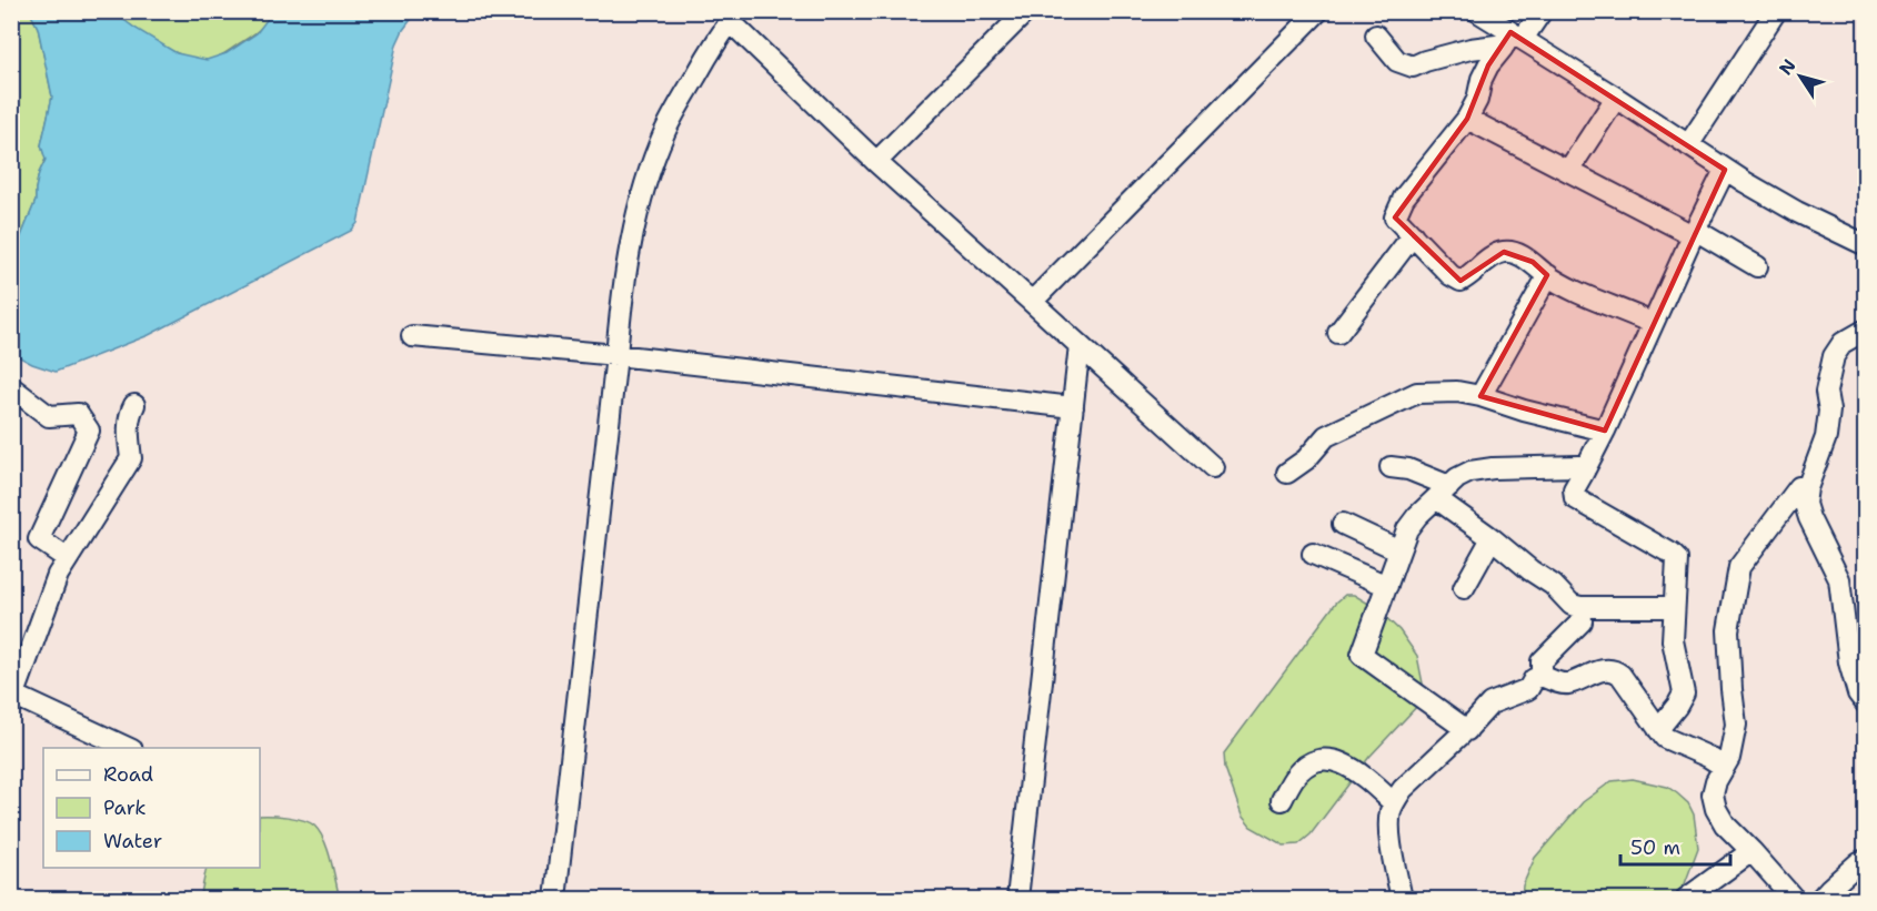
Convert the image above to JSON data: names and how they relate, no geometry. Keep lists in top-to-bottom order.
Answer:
{
  "legend": ["Road", "Park", "Water"],
  "scale_bar": "50 m",
  "north": "top left"
}
